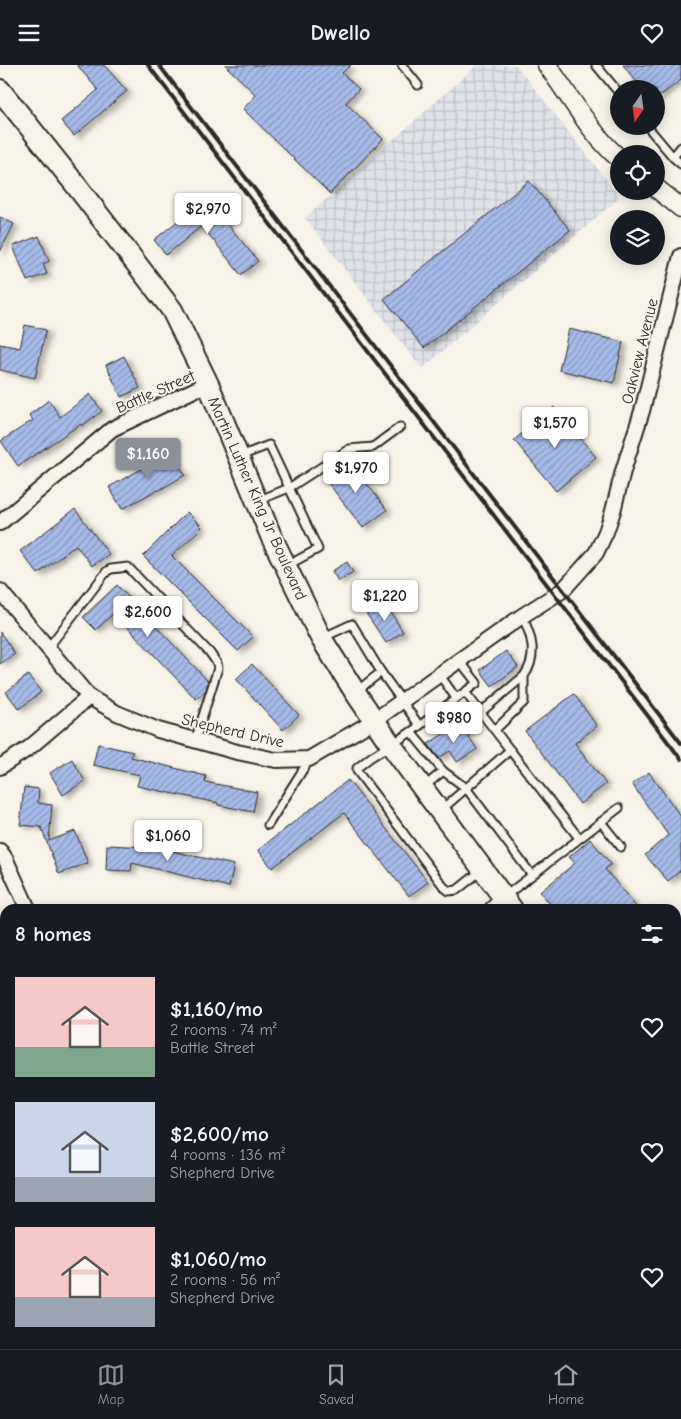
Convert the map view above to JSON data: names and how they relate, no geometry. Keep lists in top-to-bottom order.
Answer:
{
  "streets": {
    "main road": ["Martin Luther King Jr Boulevard"],
    "street": ["Oakview Avenue", "Battle Street", "Shepherd Drive"]
  },
  "crossings": [
    ["Oakview Avenue", "Shepherd Drive"],
    ["Battle Street", "Martin Luther King Jr Boulevard"],
    ["Martin Luther King Jr Boulevard", "Shepherd Drive"]
  ],
  "north": "bottom",
  "page": {
    "header": "Dwello",
    "price": [
      "$2,970",
      "$1,570",
      "$1,160",
      "$1,970",
      "$1,220",
      "$2,600",
      "$980",
      "$1,060"
    ],
    "heading": "8 homes",
    "list": [
      {
        "name": "$1,160/mo",
        "note": "2 rooms · 74 m² · Battle Street"
      },
      {
        "name": "$2,600/mo",
        "note": "4 rooms · 136 m² · Shepherd Drive"
      },
      {
        "name": "$1,060/mo",
        "note": "2 rooms · 56 m² · Shepherd Drive"
      }
    ],
    "tabs": ["Map", "Saved", "Home"]
  }
}
